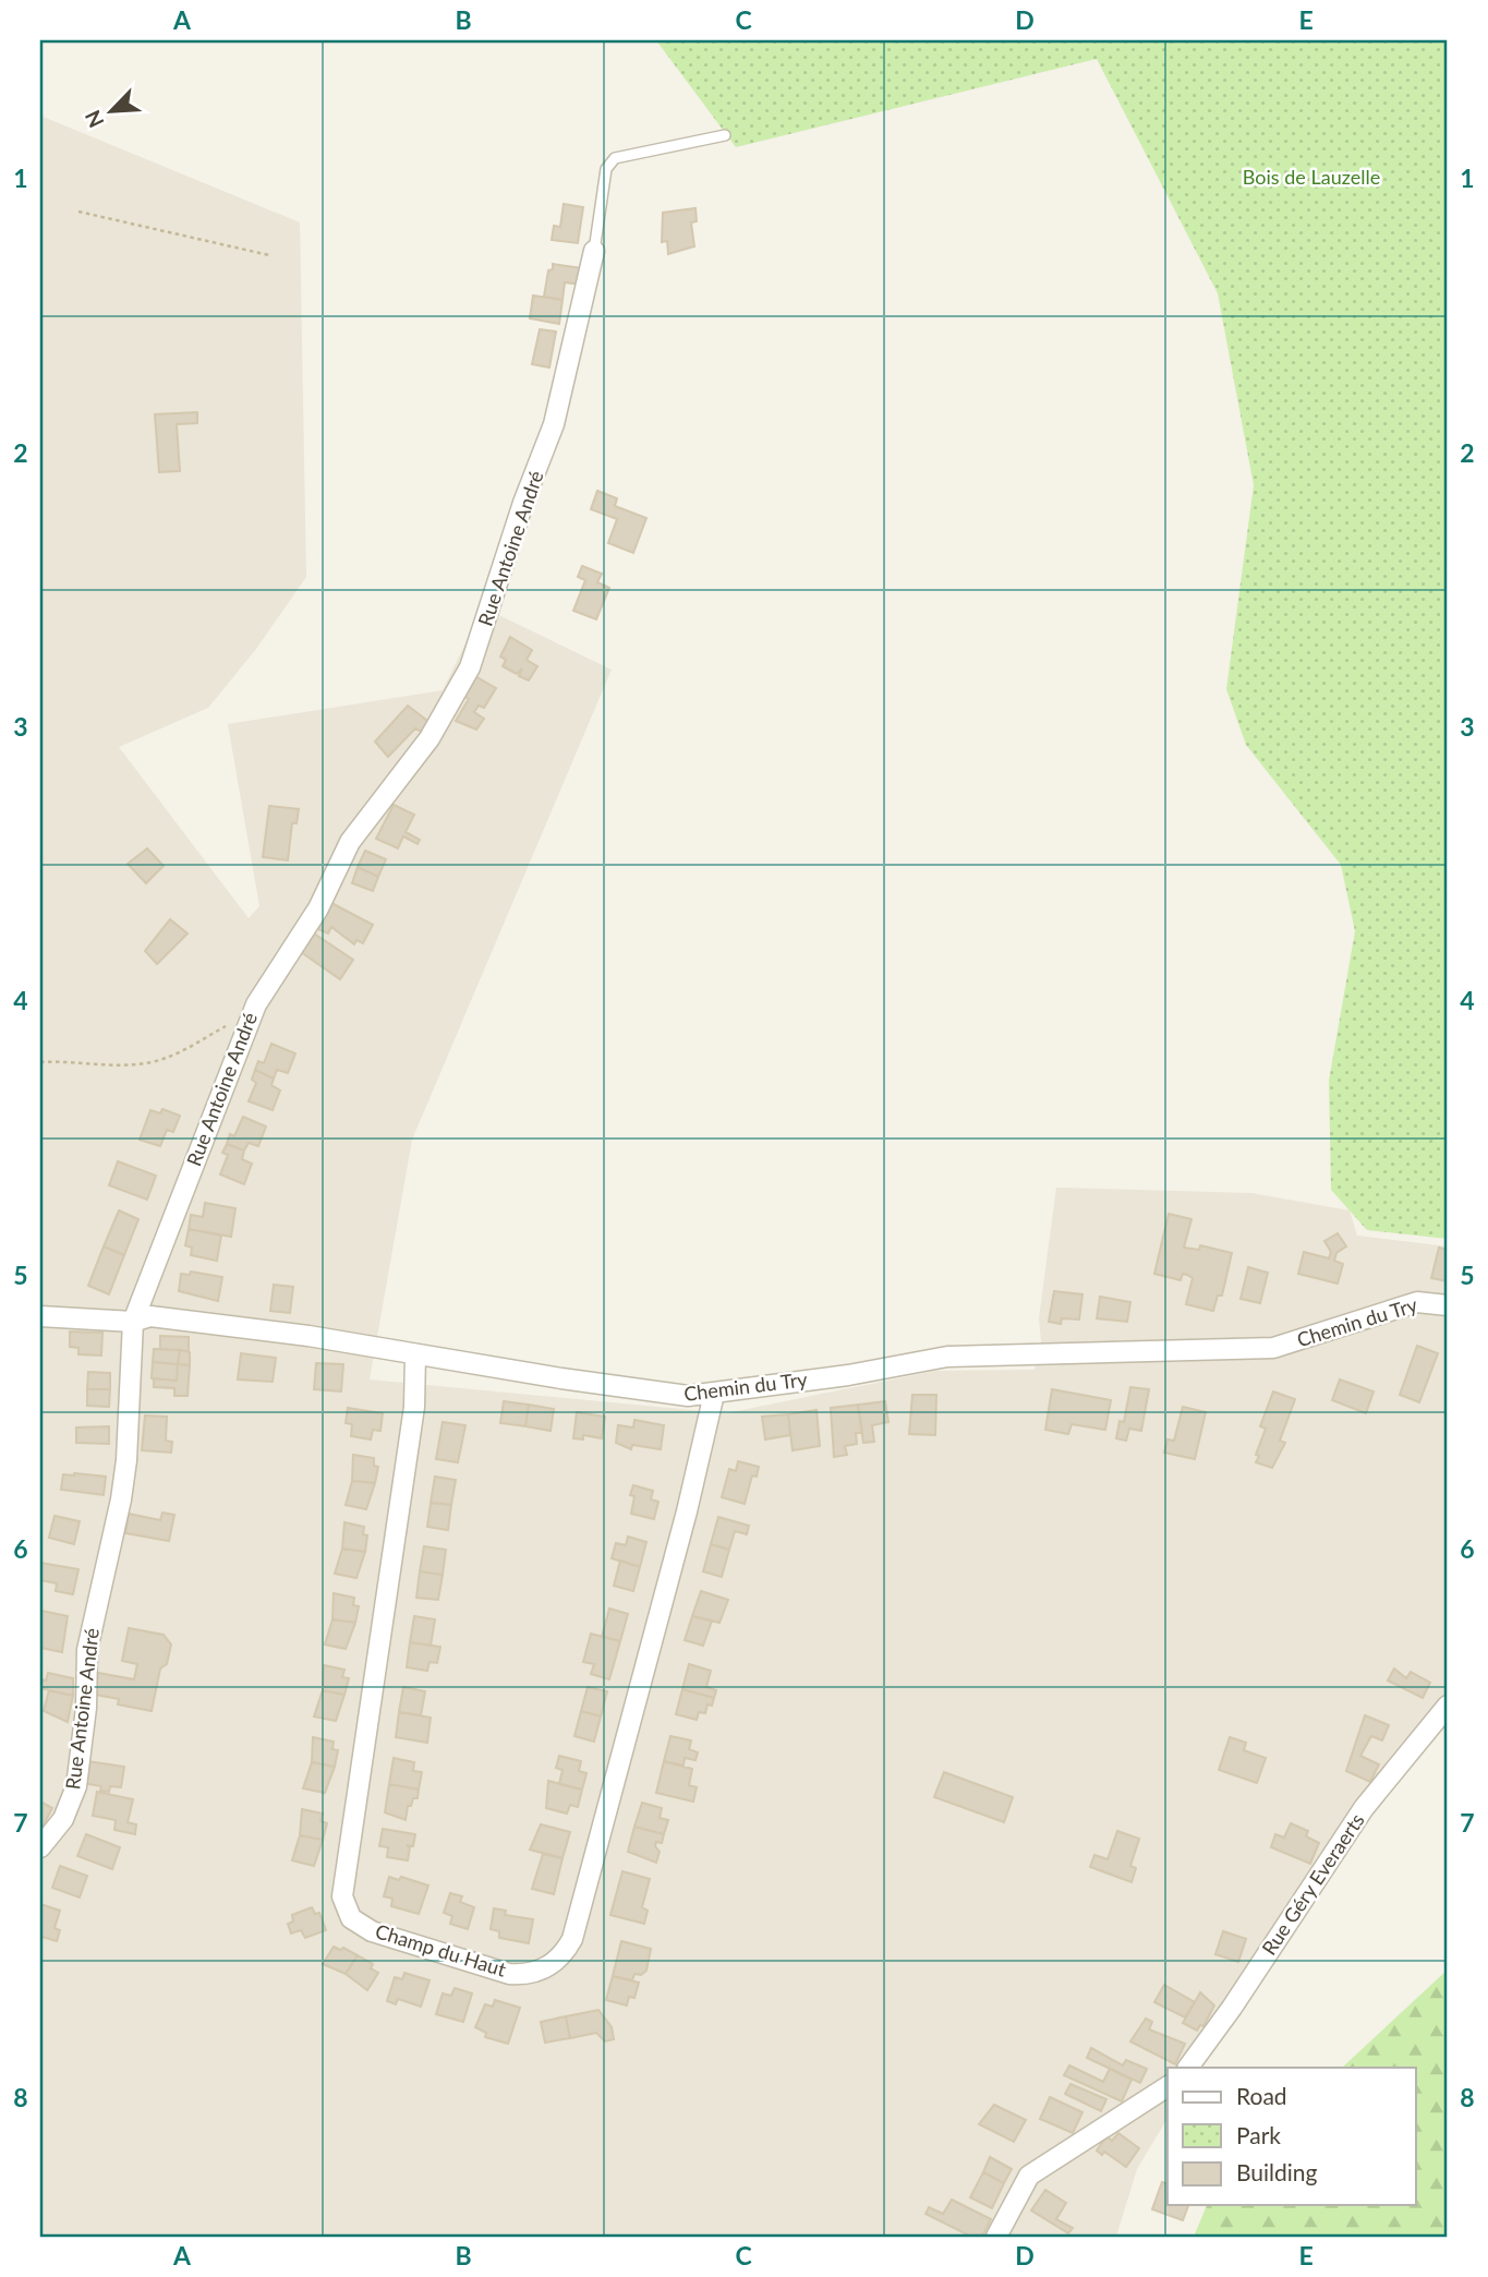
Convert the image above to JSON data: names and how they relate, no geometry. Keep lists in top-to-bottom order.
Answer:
{
  "streets": {
    "street": [
      "Rue Antoine André",
      "Chemin du Try",
      "Rue Géry Everaerts",
      "Champ du Haut"
    ]
  },
  "crossings": [
    ["Rue Antoine André", "Chemin du Try"],
    ["Chemin du Try", "Champ du Haut"]
  ],
  "parks": ["Bois de Lauzelle"],
  "legend": ["Road", "Park", "Building"],
  "north": "bottom left",
  "grid": {
    "columns": [
      "A",
      "B",
      "C",
      "D",
      "E"
    ],
    "rows": [
      "1",
      "2",
      "3",
      "4",
      "5",
      "6",
      "7",
      "8"
    ]
  }
}
